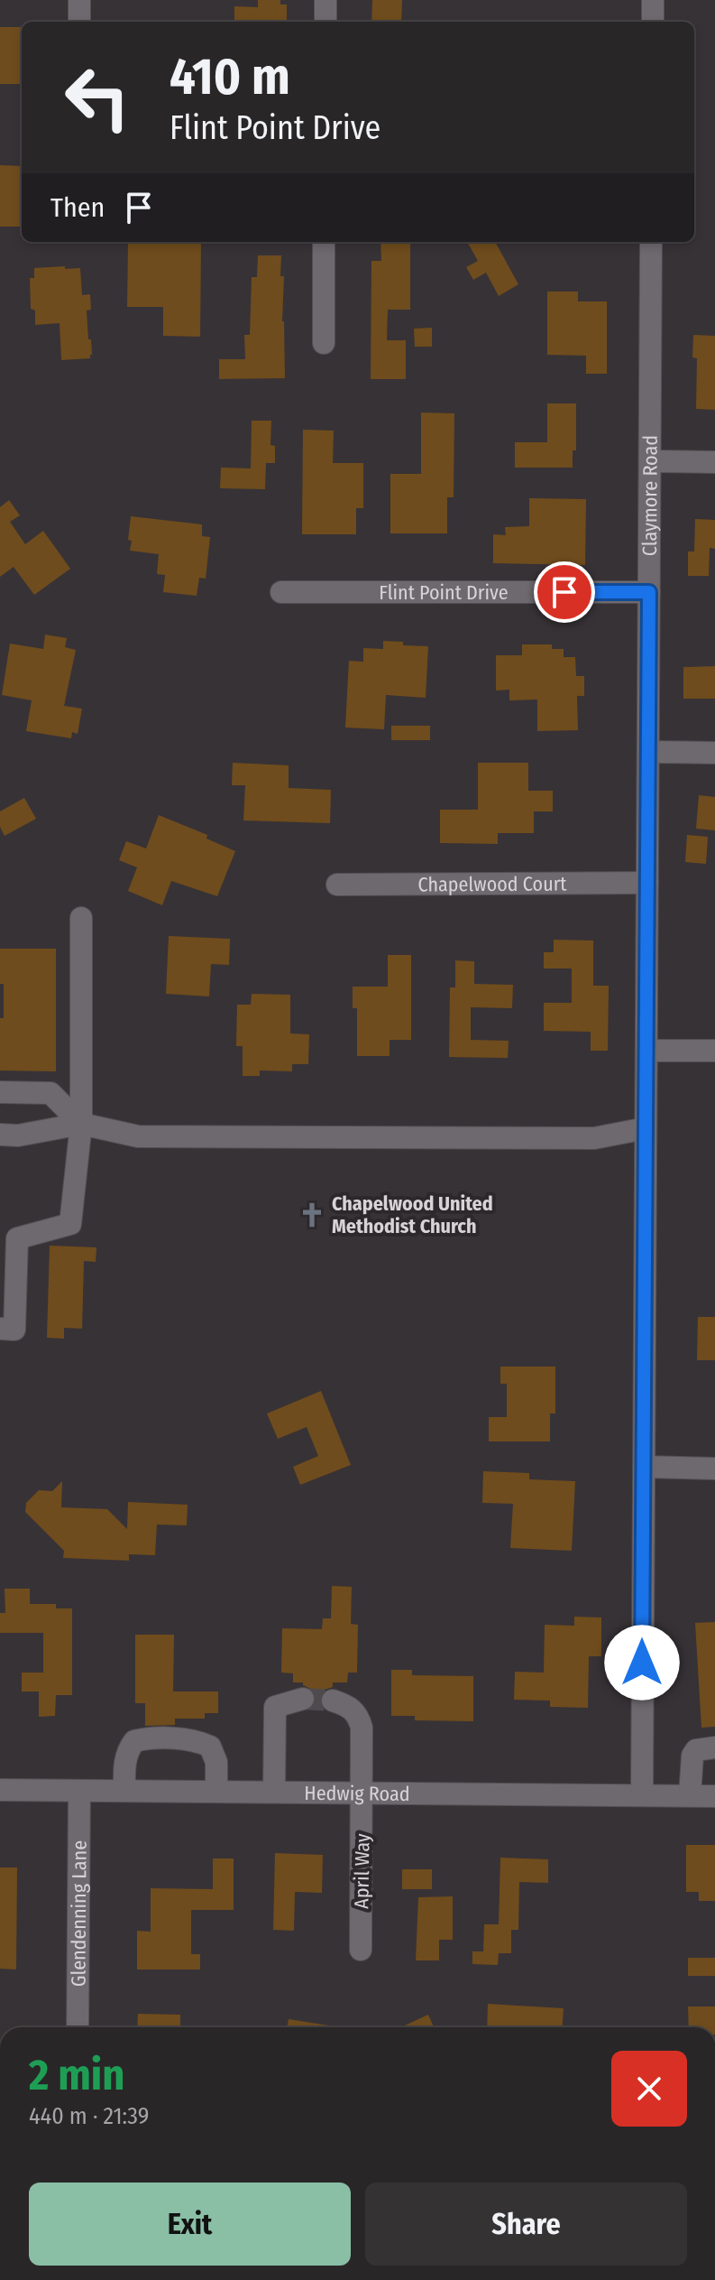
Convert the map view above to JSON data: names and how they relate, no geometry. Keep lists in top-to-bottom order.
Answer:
{
  "streets": {
    "street": [
      "Claymore Road",
      "Flint Point Drive",
      "Chapelwood Court",
      "Hedwig Road",
      "April Way",
      "Glendenning Lane"
    ]
  },
  "crossings": [
    ["Claymore Road", "Flint Point Drive"],
    ["Claymore Road", "Chapelwood Court"],
    ["Claymore Road", "Hedwig Road"],
    ["Hedwig Road", "April Way"],
    ["Hedwig Road", "Glendenning Lane"]
  ],
  "places": {
    "church": ["Chapelwood United Methodist Church"]
  },
  "page": {
    "turn": ["410 m", "Flint Point Drive"],
    "then": "Then",
    "heading": ["2 min", "440 m · 21:39"],
    "buttons": ["Exit", "Share"]
  }
}
